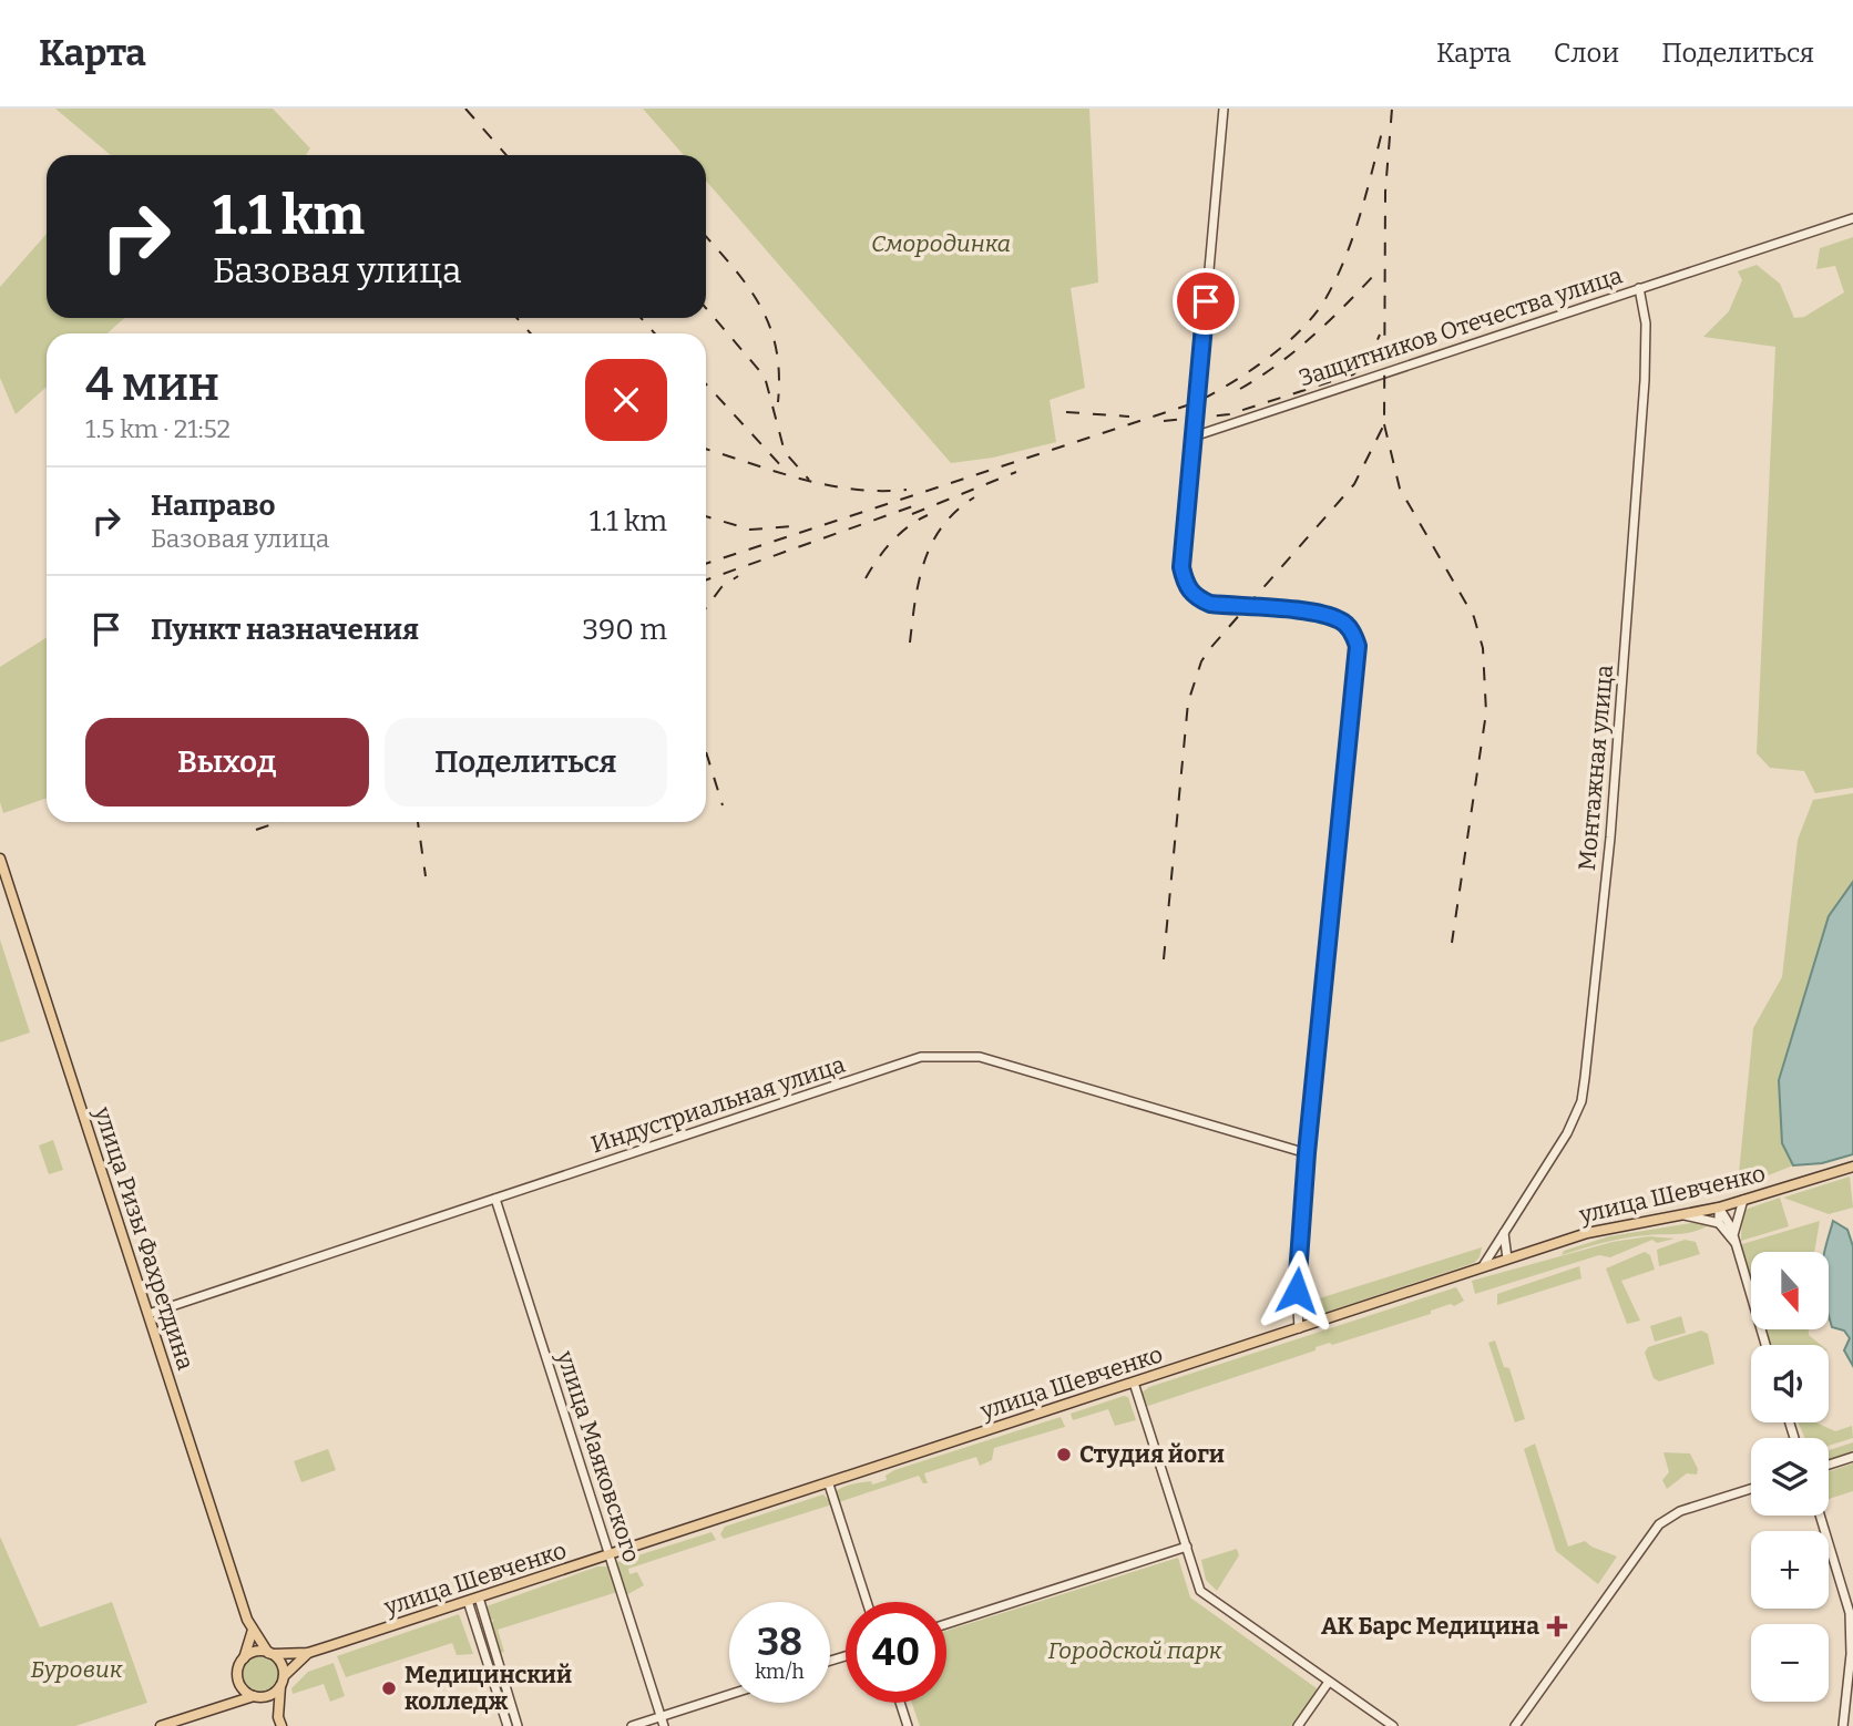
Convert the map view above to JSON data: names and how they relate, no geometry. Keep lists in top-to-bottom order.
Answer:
{
  "streets": {
    "main road": ["улица Шевченко", "улица Ризы Фахретдина"],
    "street": [
      "Защитников Отечества улица",
      "Монтажная улица",
      "Индустриальная улица",
      "улица Маяковского"
    ]
  },
  "crossings": [
    ["Защитников Отечества улица", "Монтажная улица"],
    ["Монтажная улица", "улица Шевченко"],
    ["Индустриальная улица", "улица Ризы Фахретдина"],
    ["Индустриальная улица", "улица Маяковского"],
    ["улица Шевченко", "улица Маяковского"]
  ],
  "parks": ["Смородинка", "Городской парк", "Буровик"],
  "places": {
    "other": ["Студия йоги", "Медицинский колледж"],
    "health": ["АК Барс Медицина"]
  },
  "north": "bottom",
  "page": {
    "header": "Карта",
    "nav": ["Карта", "Слои", "Поделиться"],
    "turn": ["1.1 km", "Базовая улица"],
    "heading": ["4 мин", "1.5 km · 21:52"],
    "list": [
      {
        "name": "Направо",
        "note": "Базовая улица",
        "value": "1.1 km"
      },
      {
        "name": "Пункт назначения",
        "value": "390 m"
      }
    ],
    "buttons": ["Выход", "Поделиться"],
    "map_buttons": ["+", "−"],
    "speed": "38 km/h",
    "limit": "40"
  }
}
